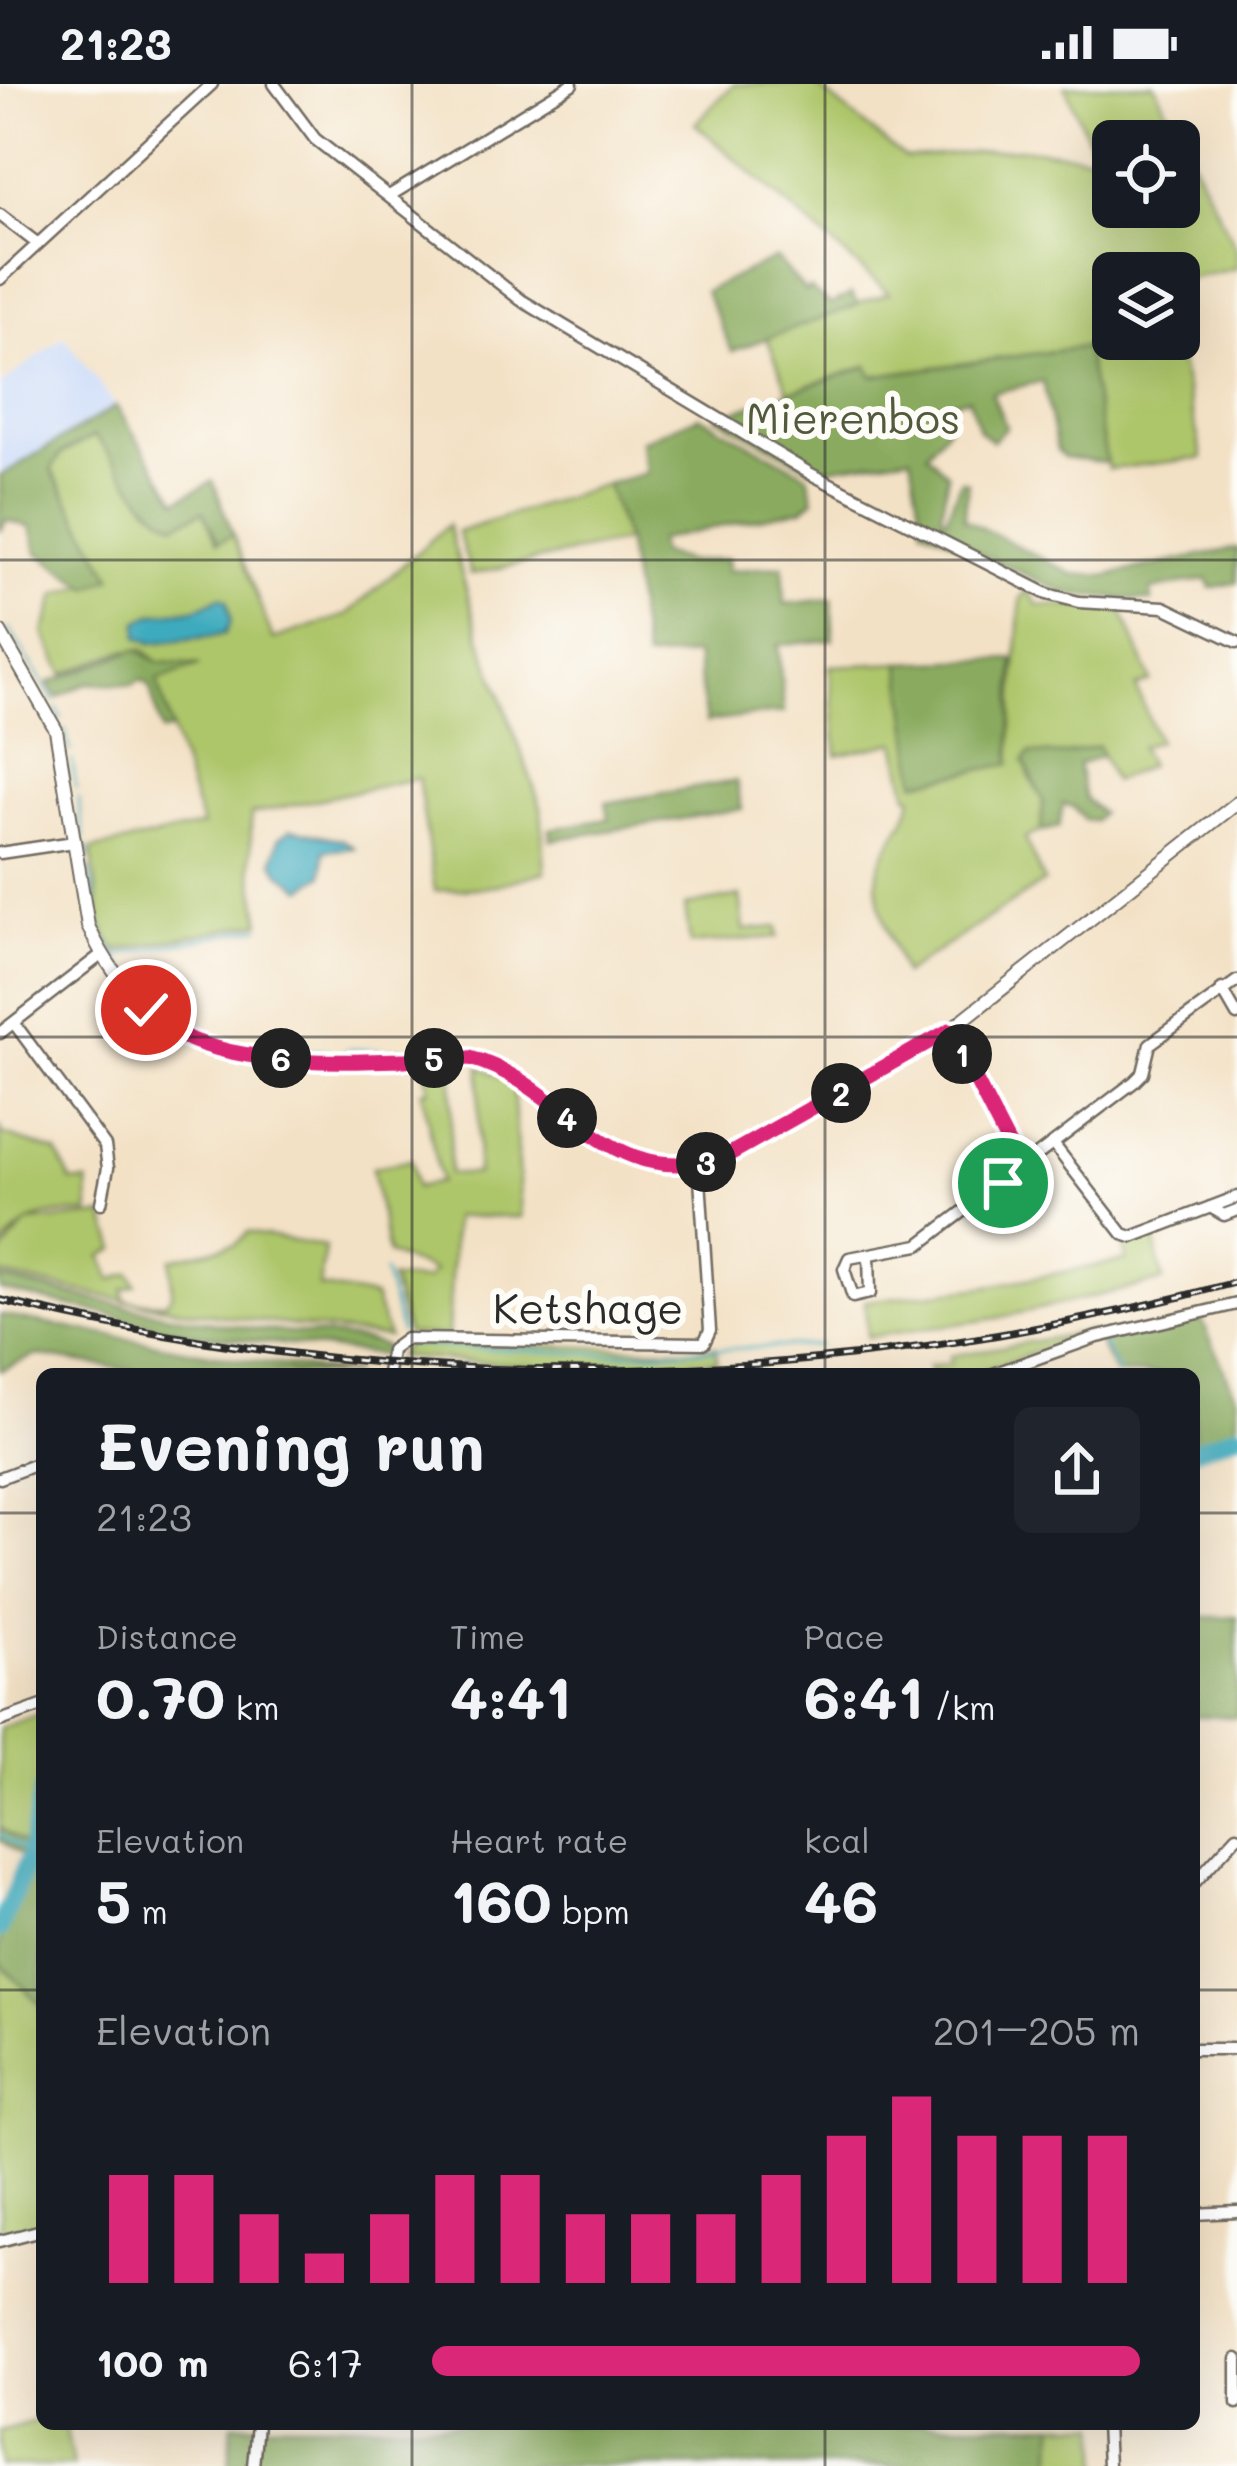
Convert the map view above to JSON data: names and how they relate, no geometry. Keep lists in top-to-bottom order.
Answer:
{
  "streets": {
    "street": ["Ketshage"]
  },
  "parks": ["Mierenbos"],
  "page": {
    "status": "21:23",
    "pins": [
      "1",
      "5",
      "6",
      "2",
      "4",
      "3"
    ],
    "heading": ["Evening run", "21:23"],
    "stats": [
      ["Distance", "0.70 km"],
      ["Time", "4:41"],
      ["Pace", "6:41 /km"],
      ["Elevation", "5 m"],
      ["Heart rate", "160 bpm"],
      ["kcal", "46"]
    ],
    "chart": ["Elevation", "201–205 m"],
    "list": [
      {
        "name": "100 m",
        "note": "6:17"
      }
    ]
  }
}
